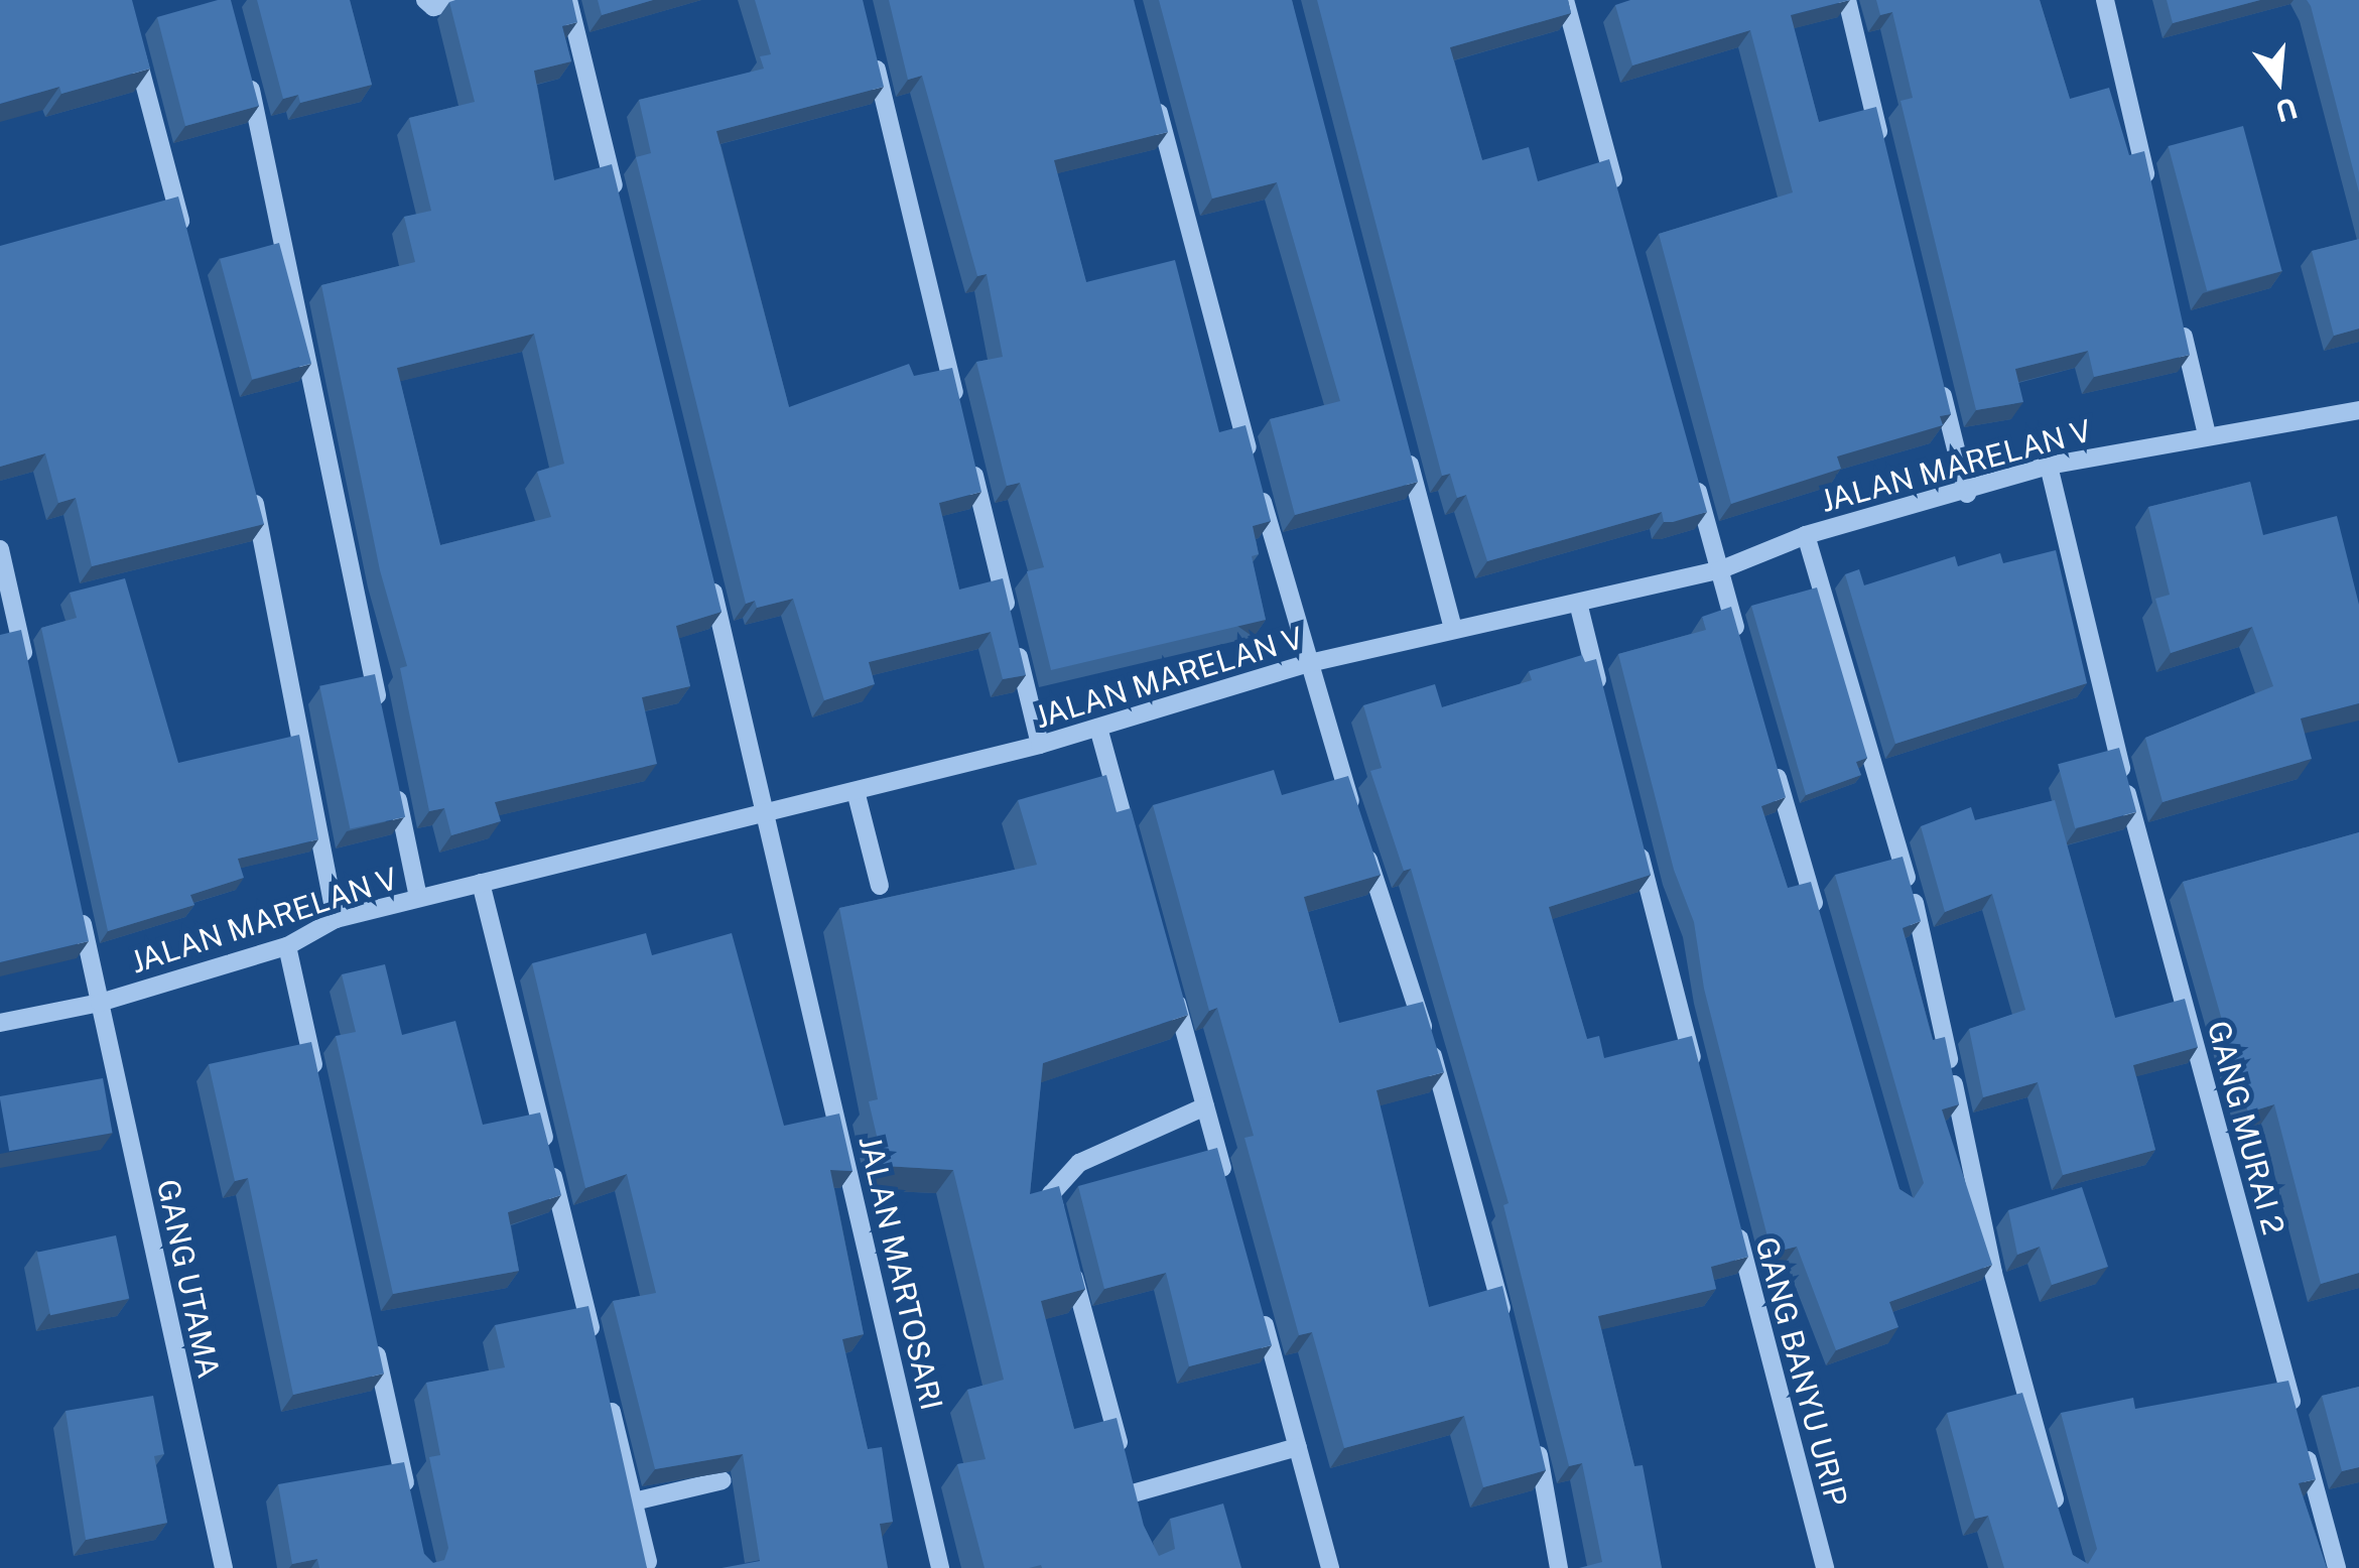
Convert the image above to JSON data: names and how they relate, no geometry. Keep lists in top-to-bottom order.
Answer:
{
  "streets": {
    "street": [
      "JALAN MARELAN V",
      "GANG MURAI 2",
      "JALAN MARTOSARI",
      "GANG UTAMA",
      "GANG BANYU URIP"
    ]
  },
  "crossings": [
    ["JALAN MARELAN V", "GANG MURAI 2"],
    ["JALAN MARELAN V", "JALAN MARTOSARI"],
    ["JALAN MARELAN V", "GANG UTAMA"]
  ],
  "north": "bottom"
}
